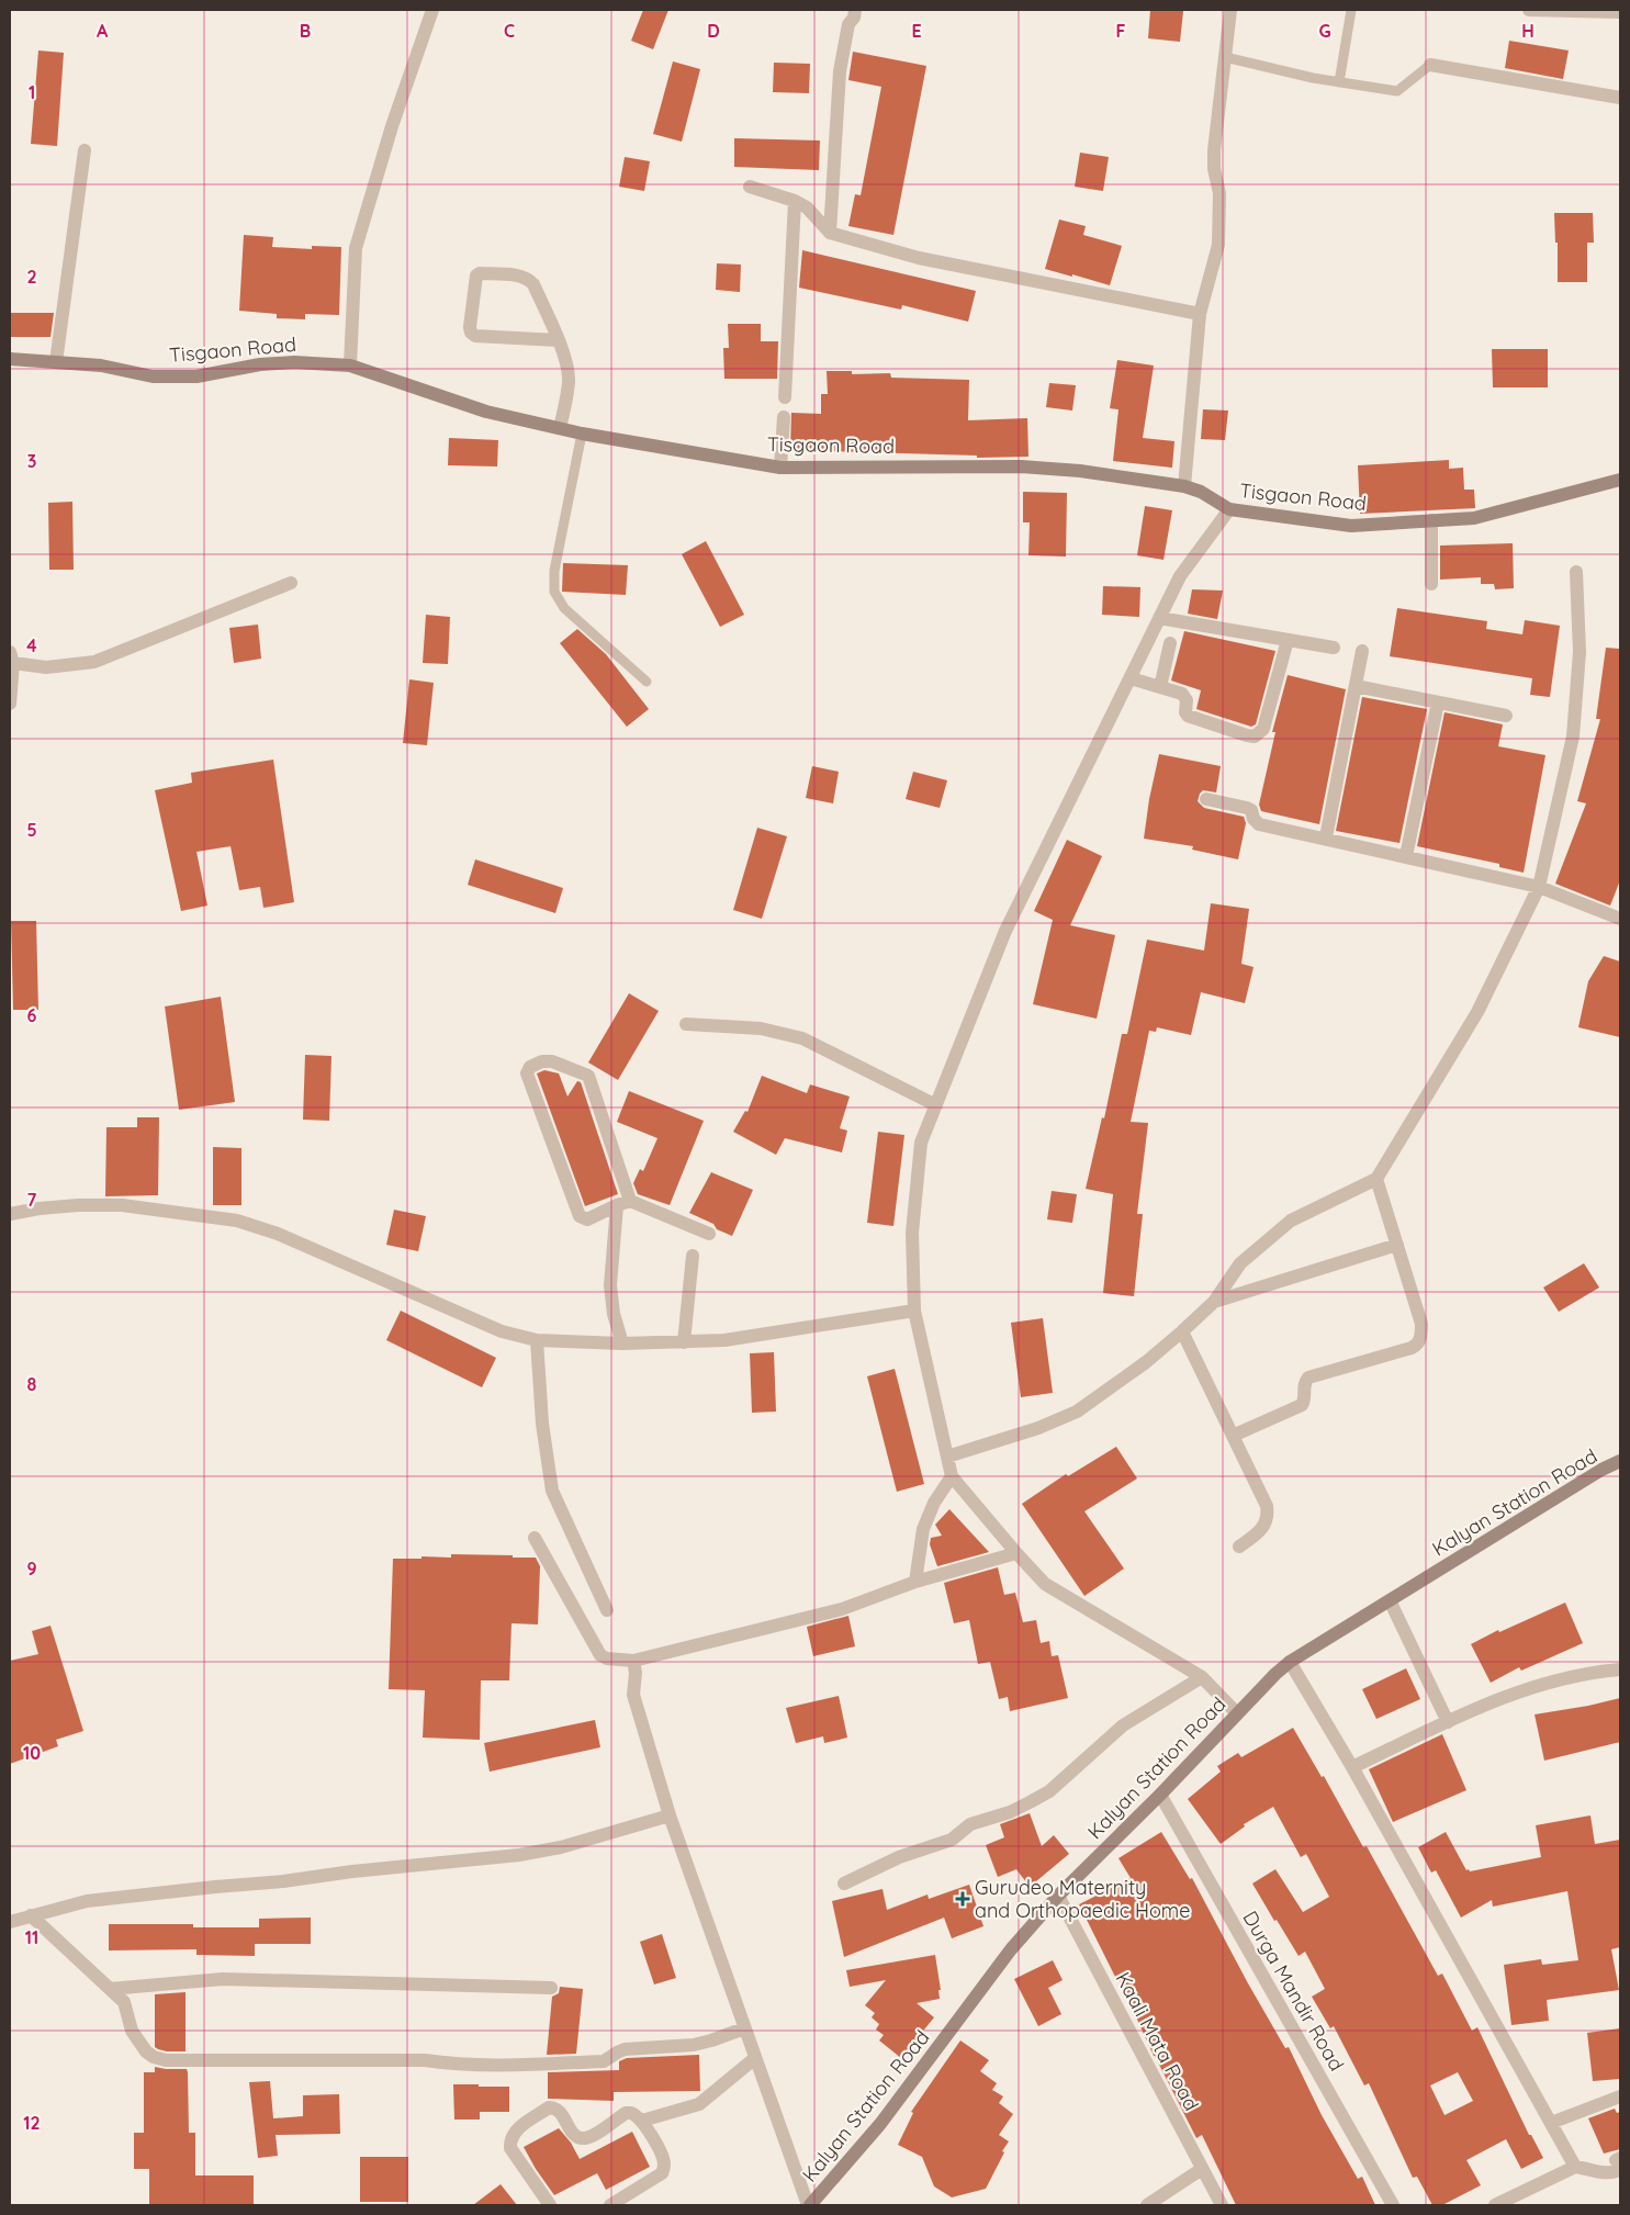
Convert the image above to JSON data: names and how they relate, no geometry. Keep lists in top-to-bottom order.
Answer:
{
  "streets": {
    "street": [
      "Tisgaon Road",
      "Kalyan Station Road",
      "Durga Mandir Road",
      "Kaali Mata Road"
    ]
  },
  "crossings": [
    ["Kalyan Station Road", "Durga Mandir Road"],
    ["Kalyan Station Road", "Kaali Mata Road"]
  ],
  "places": {
    "health": ["Gurudeo Maternity and Orthopaedic Home"]
  },
  "grid": {
    "columns": [
      "A",
      "B",
      "C",
      "D",
      "E",
      "F",
      "G",
      "H"
    ],
    "rows": [
      "1",
      "2",
      "3",
      "4",
      "5",
      "6",
      "7",
      "8",
      "9",
      "10",
      "11",
      "12"
    ]
  }
}
